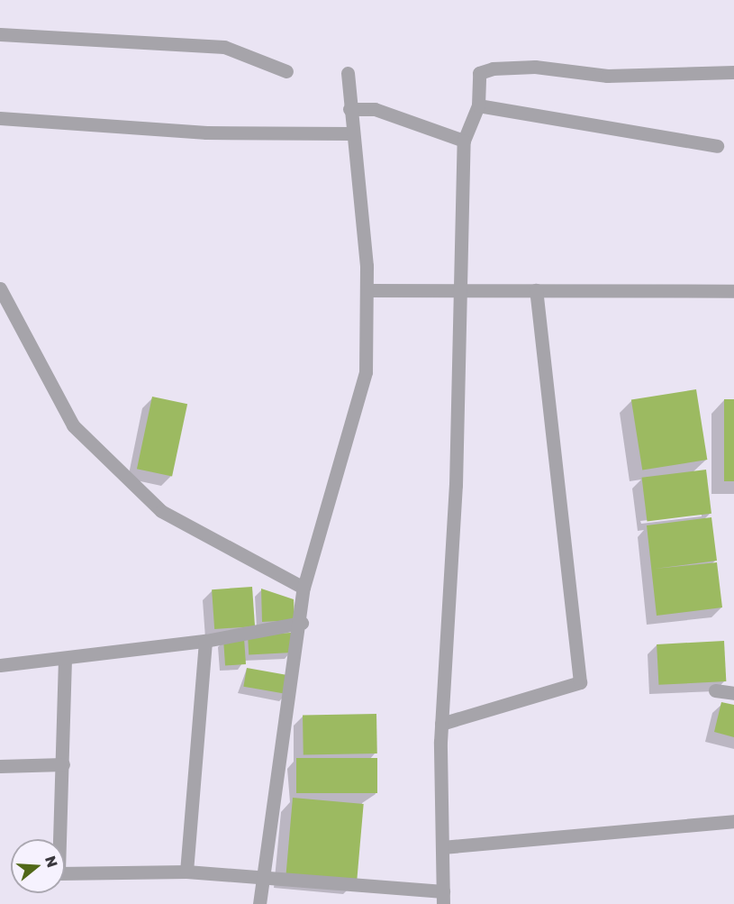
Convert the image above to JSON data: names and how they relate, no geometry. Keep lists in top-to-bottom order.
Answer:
{
  "north": "right"
}
